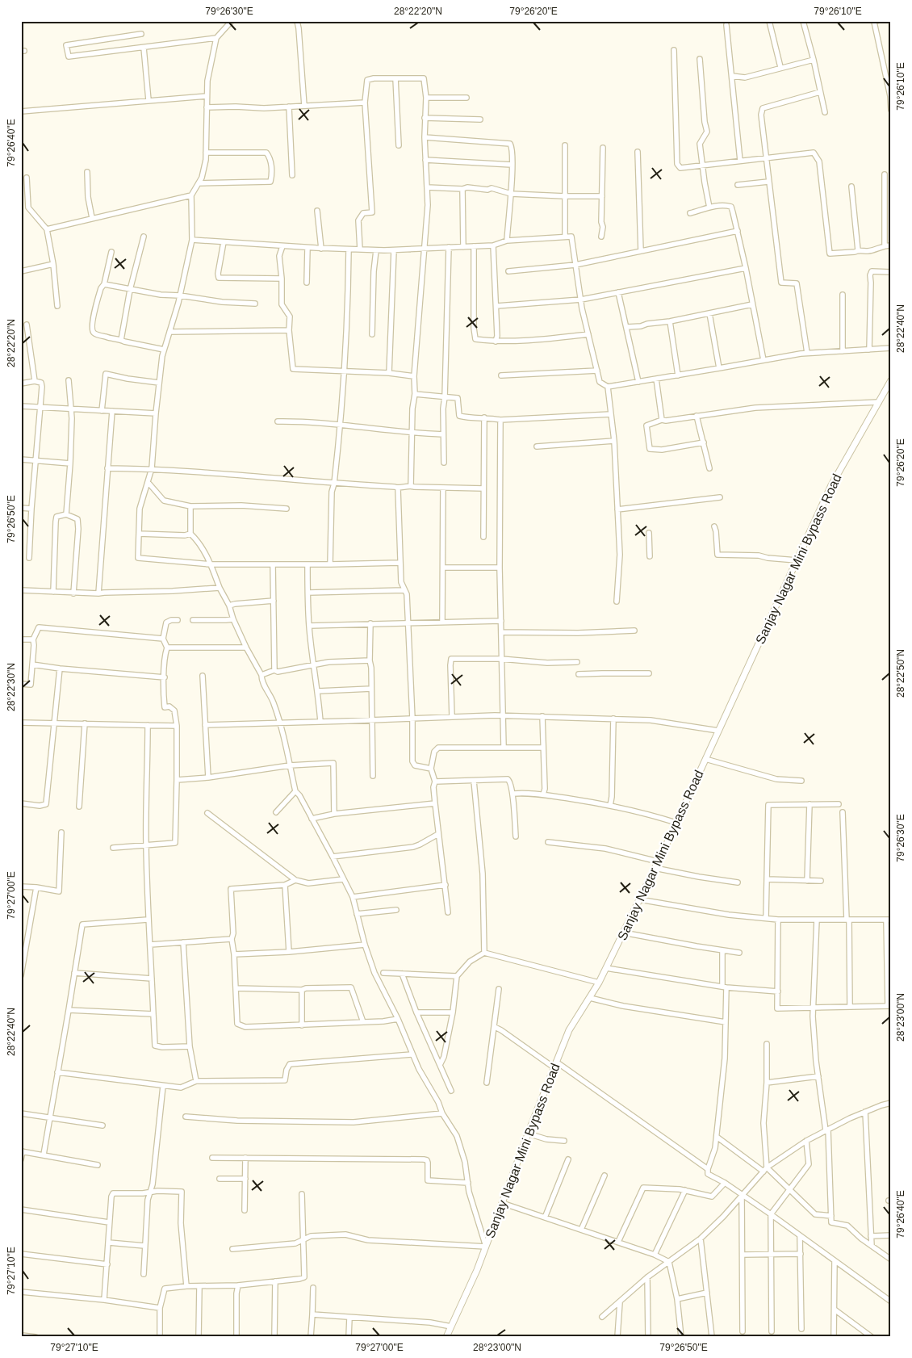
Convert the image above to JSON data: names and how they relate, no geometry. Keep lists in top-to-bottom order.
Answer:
{
  "streets": {
    "street": ["Sanjay Nagar Mini Bypass Road"]
  },
  "coordinates": [
    "79°26'30\"E",
    "28°22'20\"N",
    "79°26'20\"E",
    "79°26'10\"E",
    "79°26'40\"E",
    "28°22'40\"N",
    "79°26'50\"E",
    "28°22'50\"N",
    "28°22'30\"N",
    "79°27'00\"E",
    "28°23'00\"N",
    "79°27'10\"E"
  ]
}
